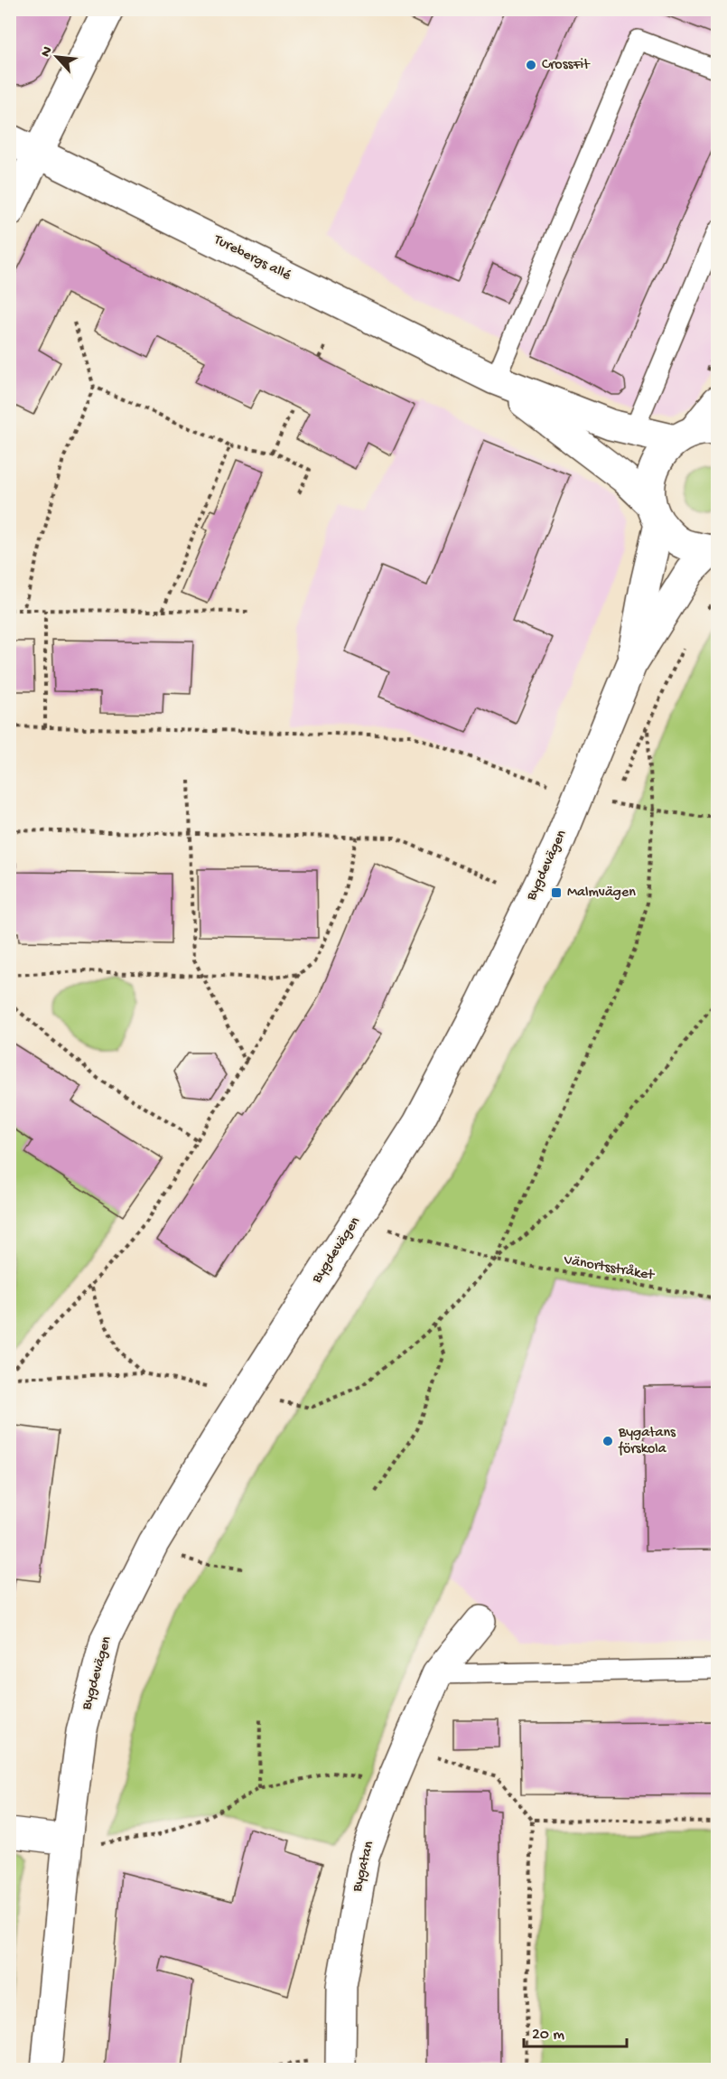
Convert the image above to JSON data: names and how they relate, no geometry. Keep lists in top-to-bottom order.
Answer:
{
  "streets": {
    "street": ["Turebergs allé", "Bygdevägen", "Bygatan"],
    "path": ["Vänortsstråket"]
  },
  "crossings": [
    ["Turebergs allé", "Bygdevägen"]
  ],
  "places": {
    "other": ["CrossFit", "Bygatans förskola"],
    "transit": ["Malmvägen"]
  },
  "scale_bar": "20 m",
  "north": "top left"
}
